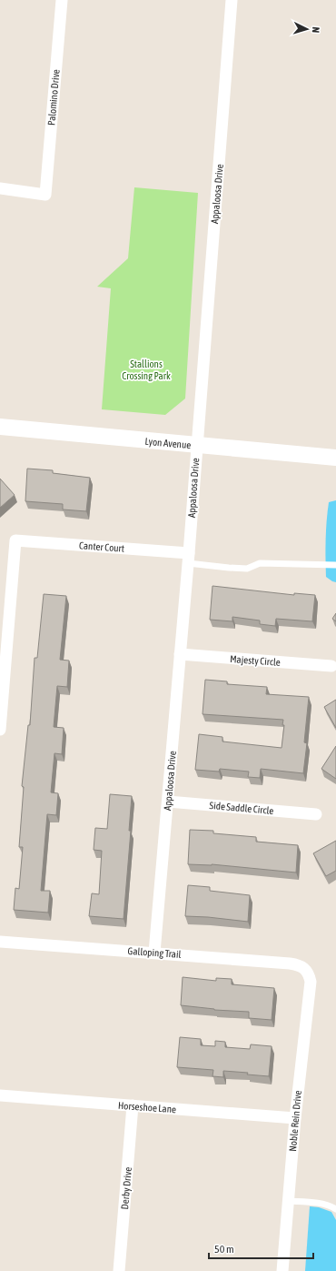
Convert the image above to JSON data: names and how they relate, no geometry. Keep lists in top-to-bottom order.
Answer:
{
  "streets": {
    "street": [
      "Palomino Drive",
      "Appaloosa Drive",
      "Lyon Avenue",
      "Canter Court",
      "Majesty Circle",
      "Side Saddle Circle",
      "Galloping Trail",
      "Horseshoe Lane",
      "Noble Rein Drive",
      "Derby Drive"
    ]
  },
  "crossings": [
    ["Appaloosa Drive", "Lyon Avenue"],
    ["Appaloosa Drive", "Canter Court"],
    ["Appaloosa Drive", "Majesty Circle"],
    ["Appaloosa Drive", "Side Saddle Circle"],
    ["Appaloosa Drive", "Galloping Trail"],
    ["Galloping Trail", "Noble Rein Drive"],
    ["Horseshoe Lane", "Noble Rein Drive"],
    ["Horseshoe Lane", "Derby Drive"]
  ],
  "parks": ["Stallions Crossing Park"],
  "scale_bar": "50 m",
  "north": "right"
}
